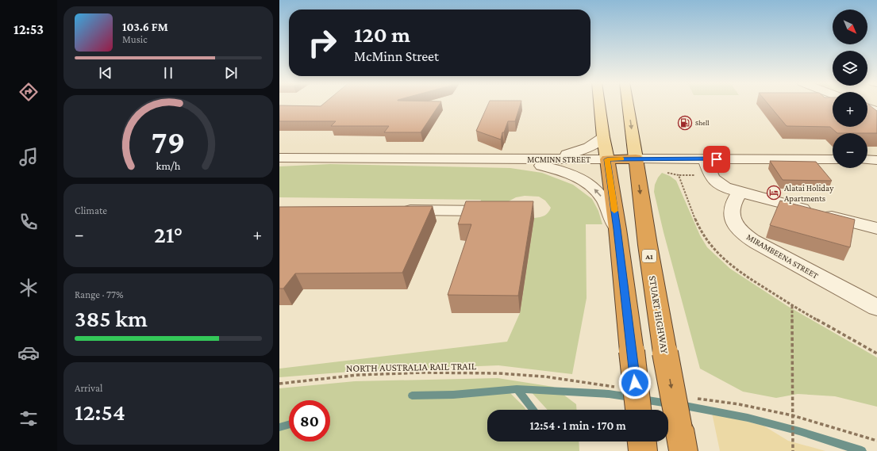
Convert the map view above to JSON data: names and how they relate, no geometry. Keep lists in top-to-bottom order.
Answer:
{
  "streets": {
    "highway": ["MCMINN STREET", "A1", "STUART HIGHWAY"],
    "street": ["MIRAMBEENA STREET"],
    "path": ["NORTH AUSTRALIA RAIL TRAIL"]
  },
  "crossings": [
    ["MCMINN STREET", "STUART HIGHWAY"]
  ],
  "places": {
    "fuel station": ["Shell"],
    "hotel": ["Alatai Holiday Apartments"]
  },
  "north": "bottom right",
  "page": {
    "tabs": "12:53",
    "map_buttons": ["+", "−"],
    "turn": ["120 m", "McMinn Street"],
    "song": ["103.6 FM", "Music"],
    "tile": [
      "Climate",
      ["Range · 77%", "385 km"],
      ["Arrival", "12:54"]
    ],
    "heat": ["−", "21°", "+"],
    "limit": "80",
    "trip": "12:54 · 1 min · 170 m",
    "gauge": ["79", "km/h"]
  }
}
